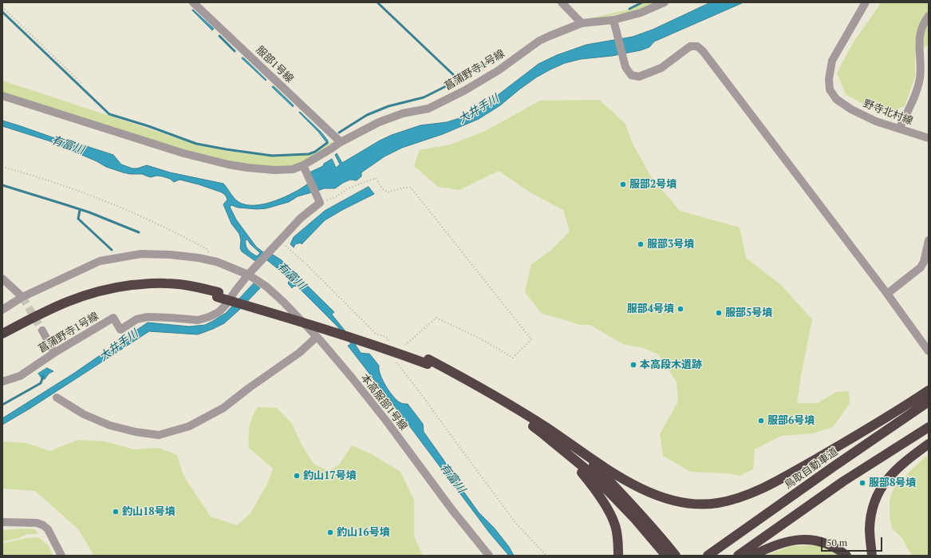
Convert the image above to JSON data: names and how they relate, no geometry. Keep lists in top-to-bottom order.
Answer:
{
  "streets": {
    "highway": ["鳥取自動車道"],
    "street": [
      "服部1号線",
      "菖蒲野寺1号線",
      "野寺北村線",
      "本高服部1号線"
    ]
  },
  "crossings": [
    ["服部1号線", "菖蒲野寺1号線"],
    ["菖蒲野寺1号線", "本高服部1号線"]
  ],
  "water": ["大井手川", "有富川"],
  "places": [
    "服部2号墳",
    "服部3号墳",
    "服部4号墳",
    "服部5号墳",
    "本高段木遺跡",
    "服部6号墳",
    "釣山17号墳",
    "服部8号墳",
    "釣山18号墳",
    "釣山16号墳"
  ],
  "scale_bar": "50 m"
}
